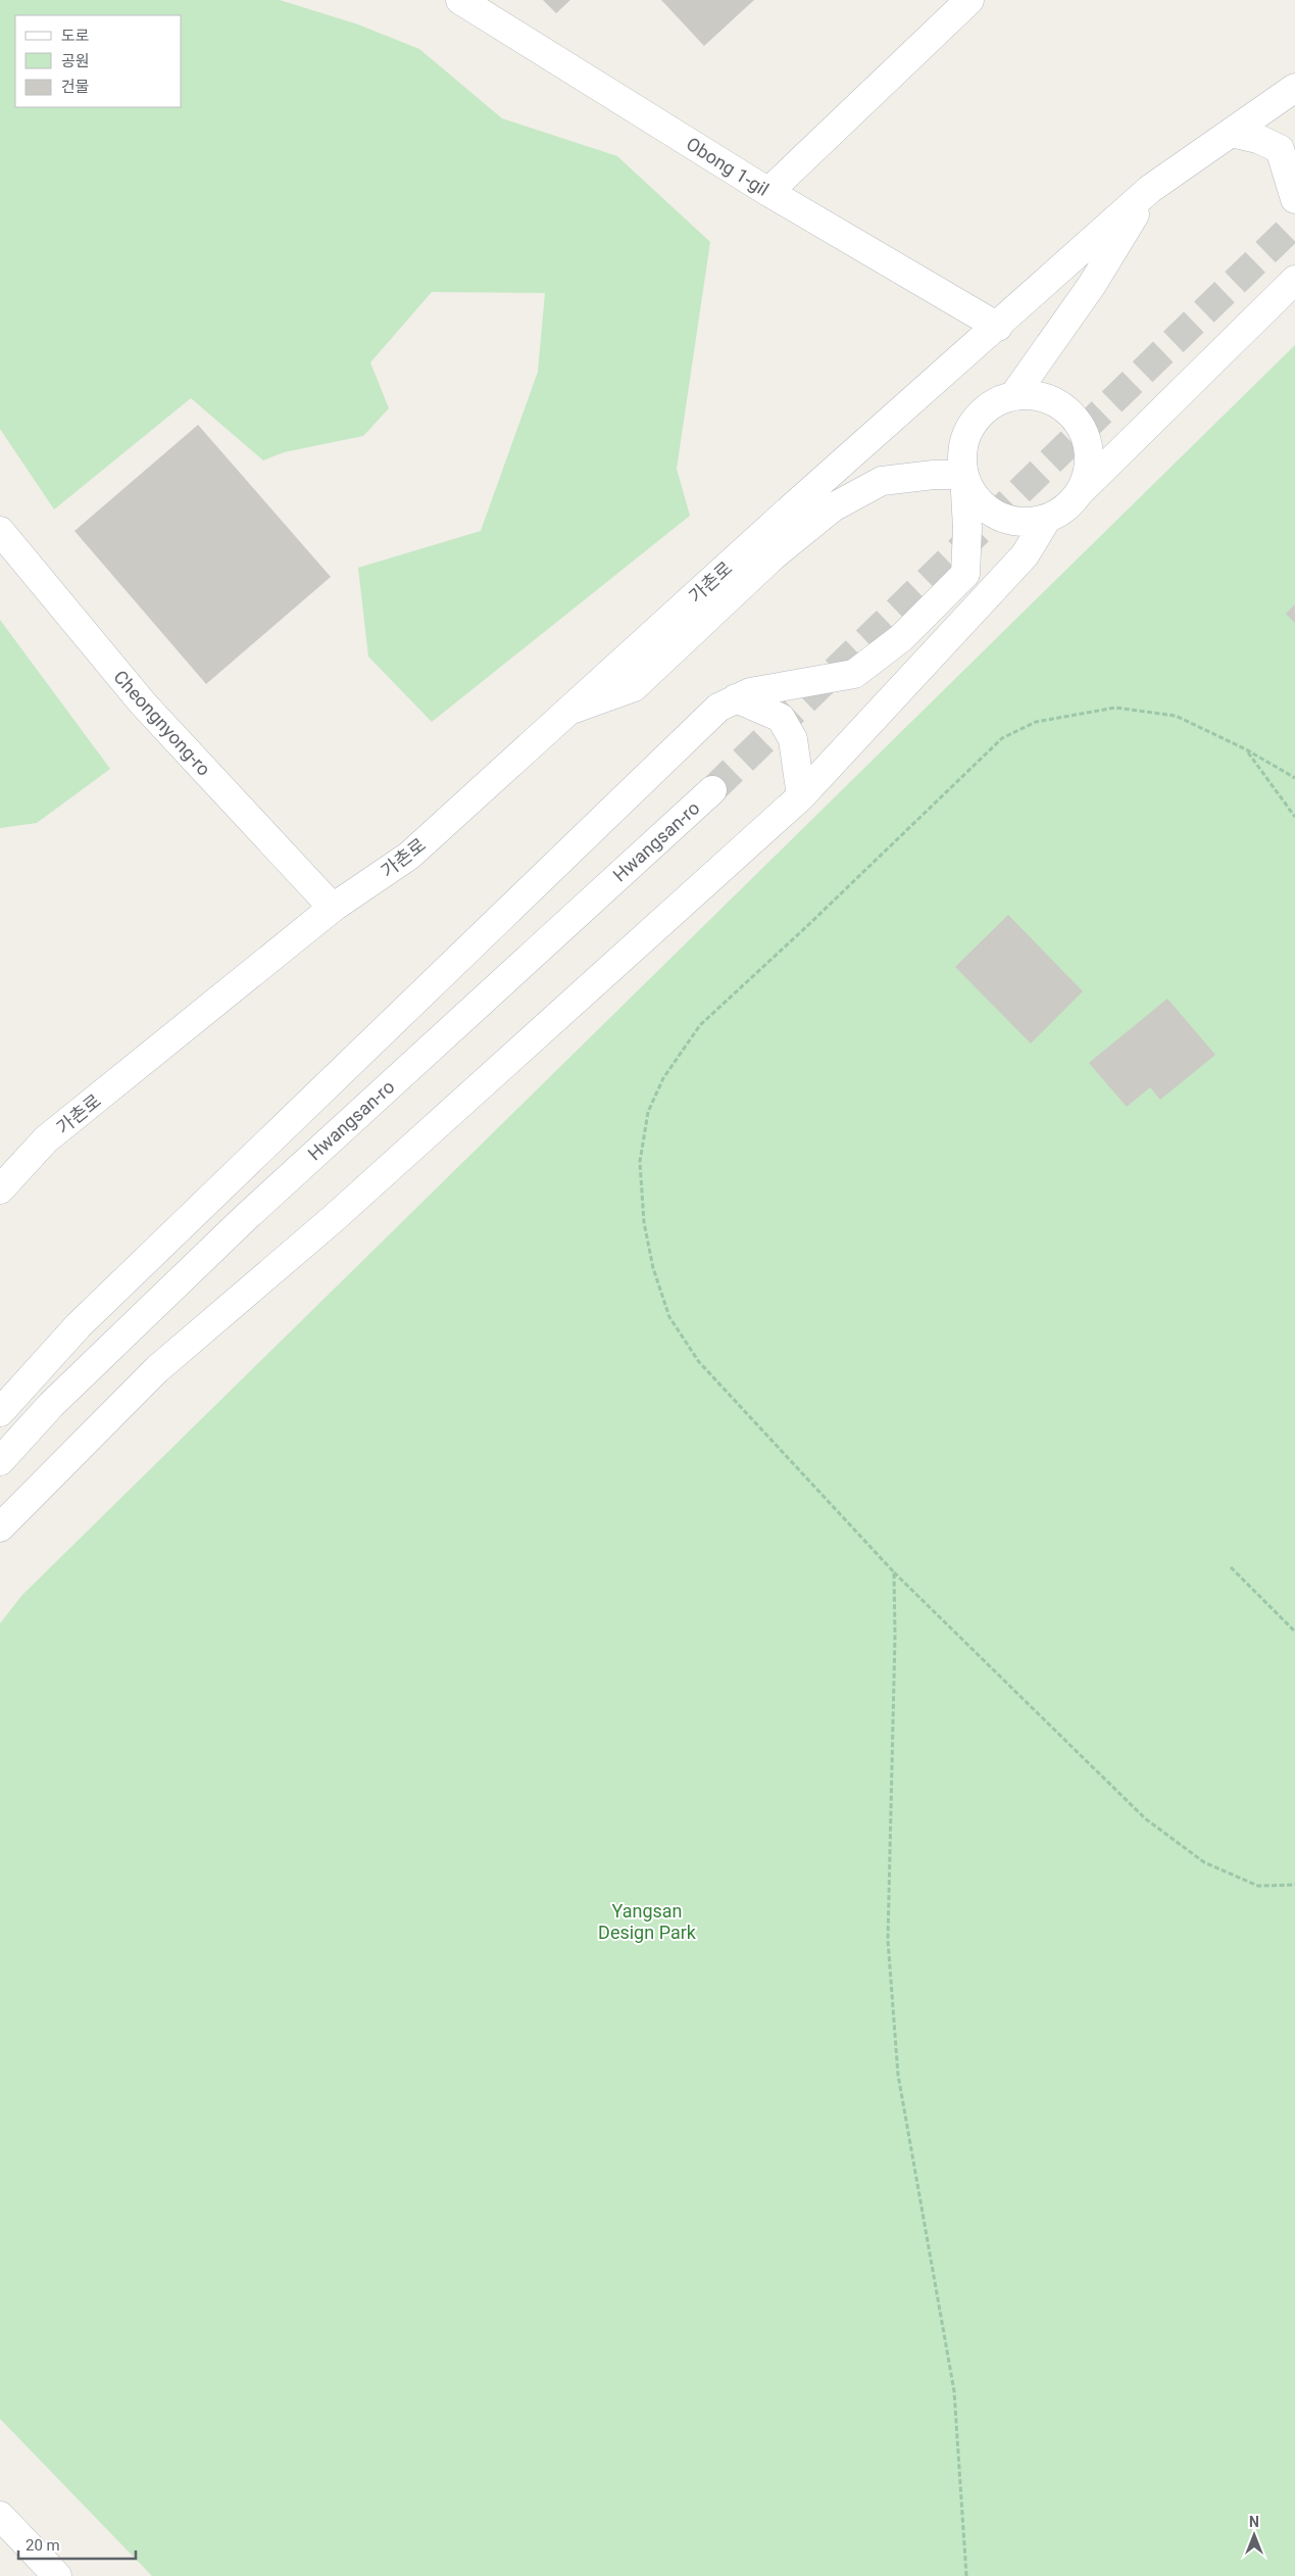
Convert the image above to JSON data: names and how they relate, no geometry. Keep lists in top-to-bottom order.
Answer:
{
  "streets": {
    "main road": [
      "Obong 1-gil",
      "가촌로",
      "Cheongnyong-ro",
      "Hwangsan-ro"
    ]
  },
  "crossings": [
    ["Obong 1-gil", "가촌로"],
    ["가촌로", "Cheongnyong-ro"]
  ],
  "parks": ["Yangsan Design Park"],
  "legend": ["도로", "공원", "건물"],
  "scale_bar": "20 m",
  "north": "top"
}
